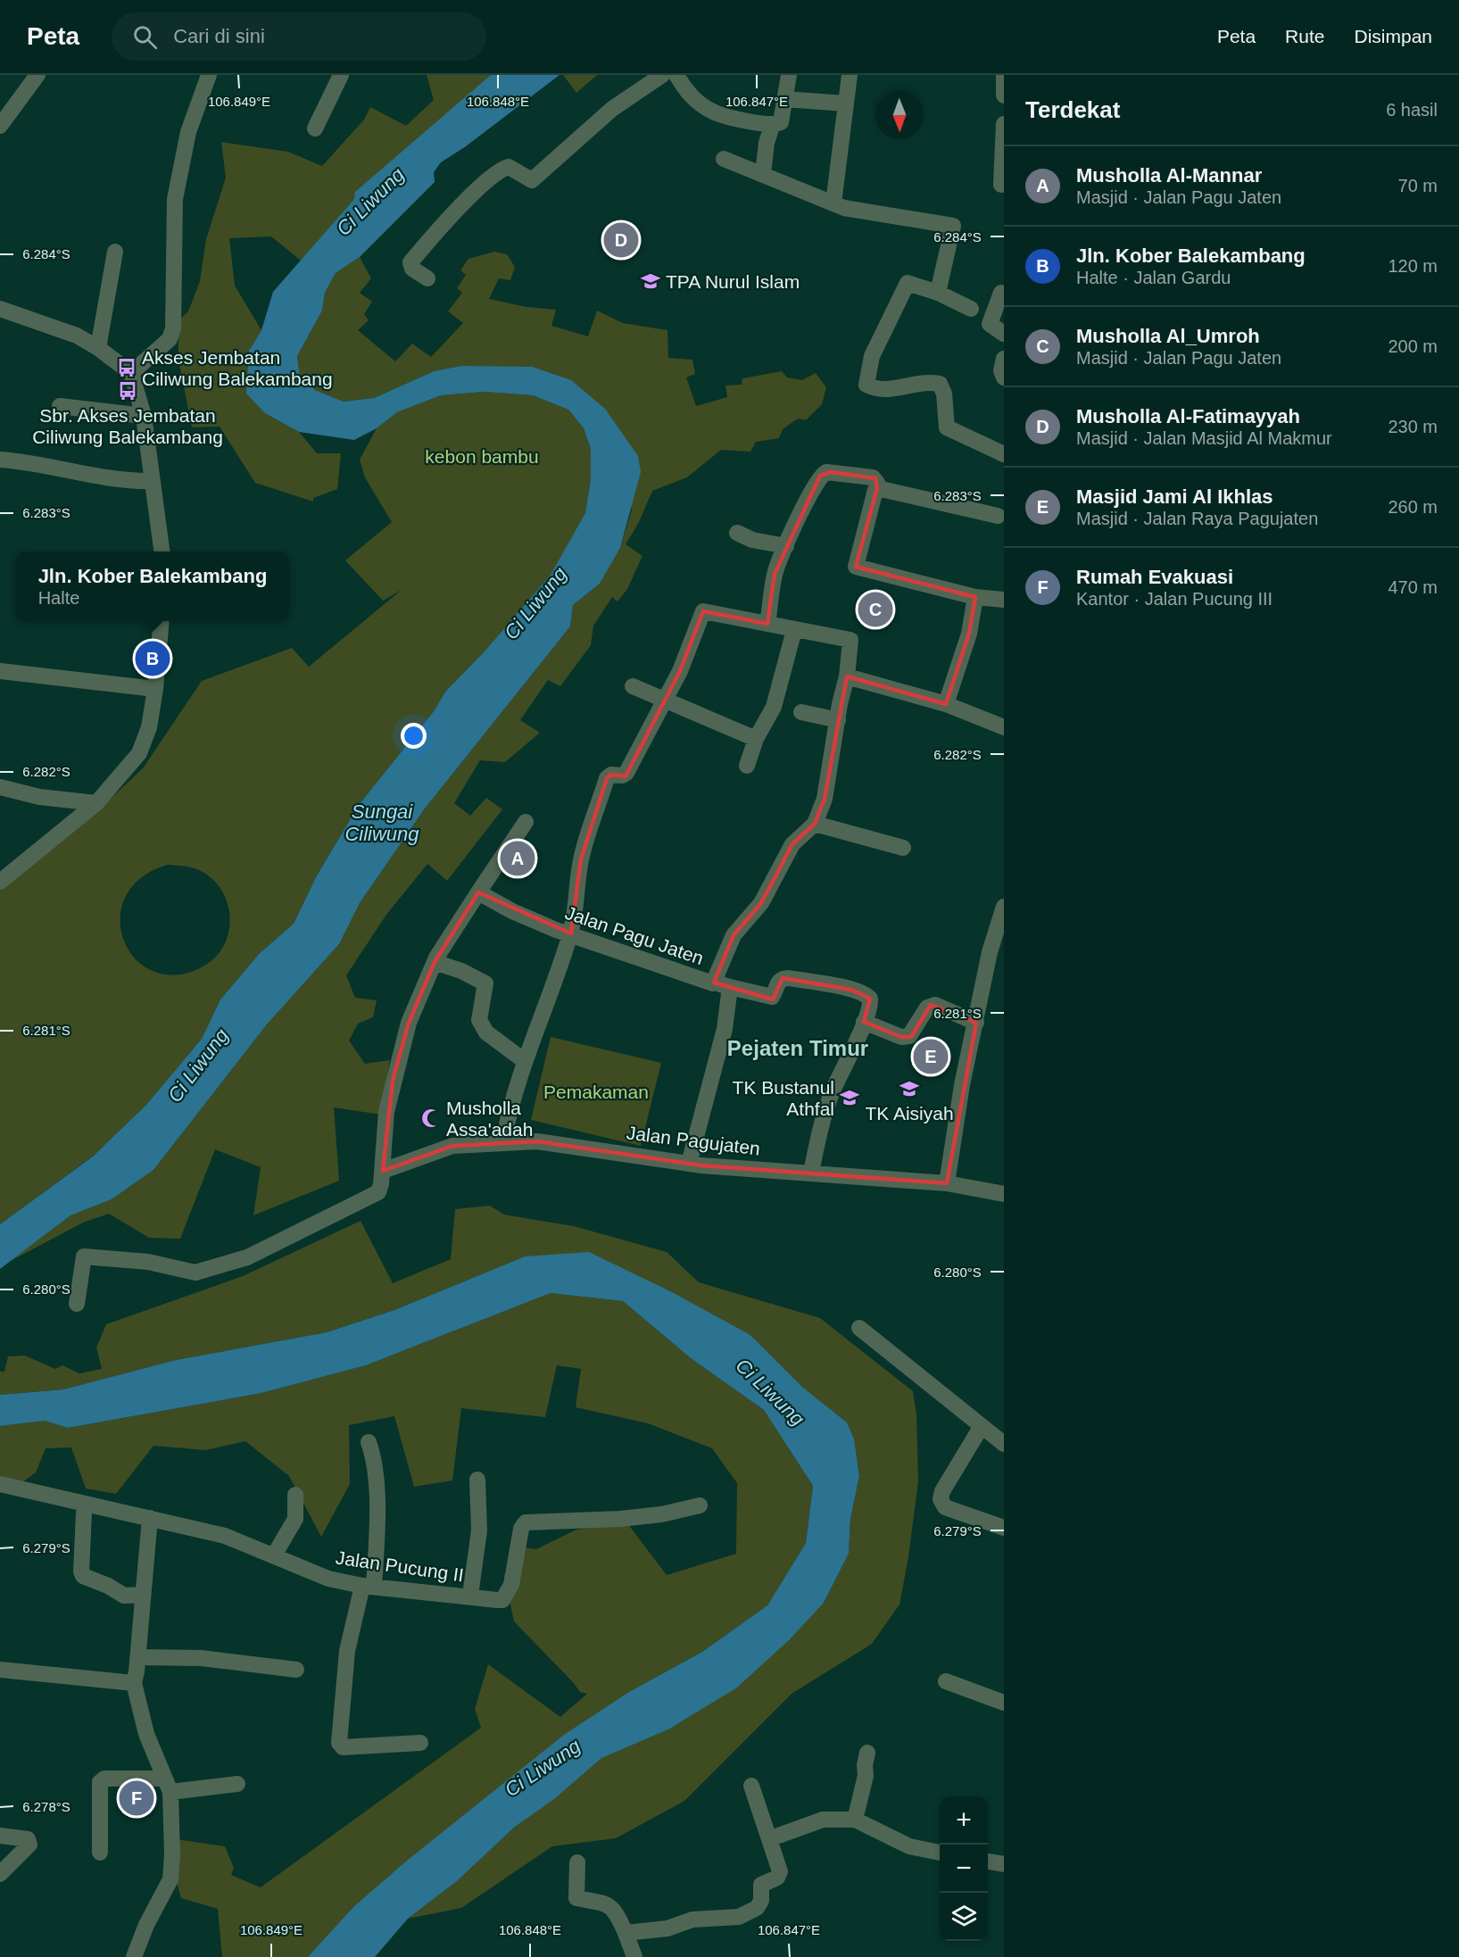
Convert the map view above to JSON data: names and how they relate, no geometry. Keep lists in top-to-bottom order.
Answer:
{
  "streets": {
    "street": ["Jalan Pagu Jaten", "Jalan Pagujaten", "Jalan Pucung II"]
  },
  "districts": ["Pejaten Timur"],
  "water": ["Ci Liwung", "Sungai Ciliwung"],
  "parks": ["kebon bambu", "Pemakaman"],
  "places": {
    "school or university": ["TPA Nurul Islam", "TK Aisiyah", "TK Bustanul Athfal"],
    "bus stop": ["Akses Jembatan Ciliwung Balekambang", "Sbr. Akses Jembatan Ciliwung Balekambang"],
    "mosque": ["Musholla Assa'adah"]
  },
  "north": "bottom",
  "page": {
    "header": "Peta",
    "search": "Cari di sini",
    "nav": ["Peta", "Rute", "Disimpan"],
    "heading": ["Terdekat", "6 hasil"],
    "list": [
      {
        "mark": "A",
        "name": "Musholla Al-Mannar",
        "note": "Masjid · Jalan Pagu Jaten",
        "value": "70 m"
      },
      {
        "mark": "B",
        "name": "Jln. Kober Balekambang",
        "note": "Halte · Jalan Gardu",
        "value": "120 m"
      },
      {
        "mark": "C",
        "name": "Musholla Al_Umroh",
        "note": "Masjid · Jalan Pagu Jaten",
        "value": "200 m"
      },
      {
        "mark": "D",
        "name": "Musholla Al-Fatimayyah",
        "note": "Masjid · Jalan Masjid Al Makmur",
        "value": "230 m"
      },
      {
        "mark": "E",
        "name": "Masjid Jami Al Ikhlas",
        "note": "Masjid · Jalan Raya Pagujaten",
        "value": "260 m"
      },
      {
        "mark": "F",
        "name": "Rumah Evakuasi",
        "note": "Kantor · Jalan Pucung III",
        "value": "470 m"
      }
    ],
    "pins": [
      "D",
      "C",
      "B",
      "A",
      "E",
      "F"
    ],
    "popup": ["Jln. Kober Balekambang", "Halte"],
    "map_buttons": ["+", "−"]
  },
  "coordinates": [
    "106.849°E",
    "106.848°E",
    "106.847°E",
    "6.284°S",
    "6.283°S",
    "6.282°S",
    "6.281°S",
    "6.280°S",
    "6.279°S",
    "6.278°S"
  ]
}
